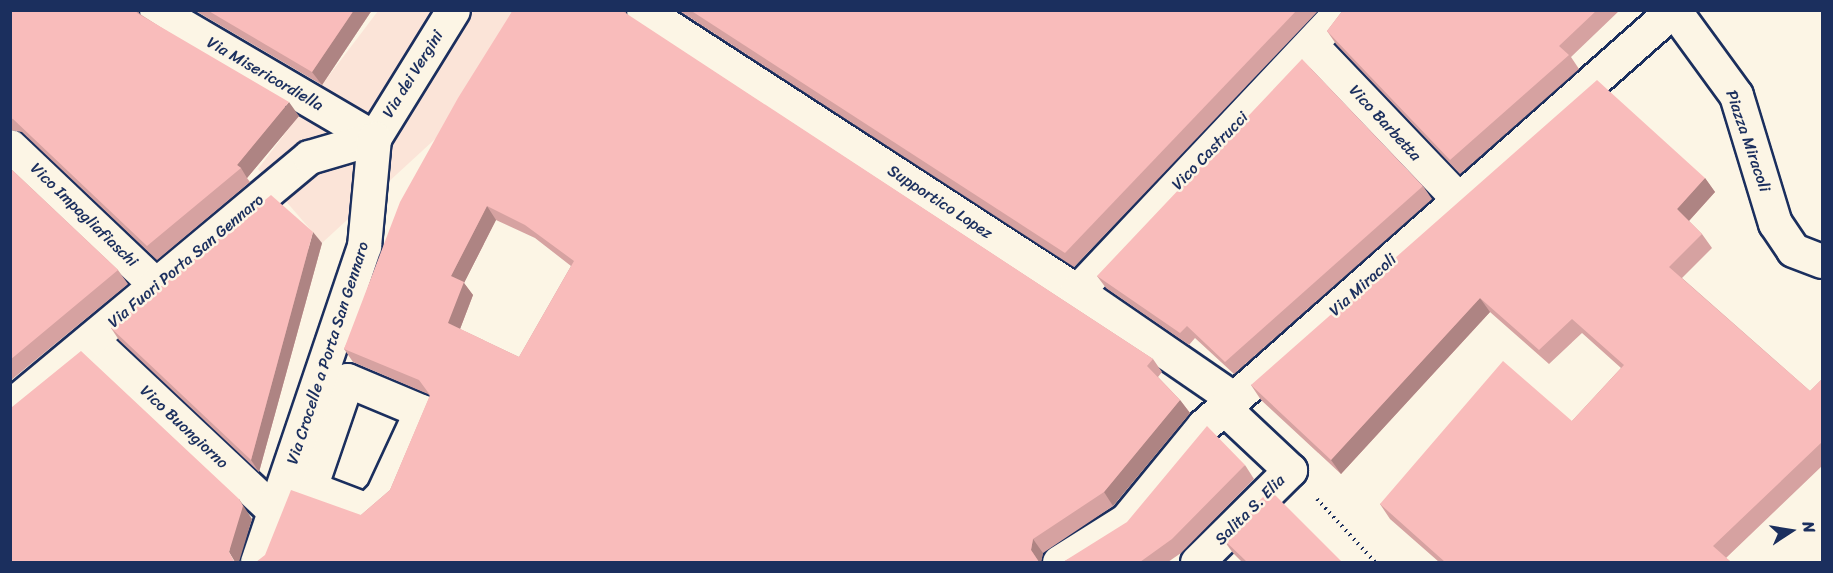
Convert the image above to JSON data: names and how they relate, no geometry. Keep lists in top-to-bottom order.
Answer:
{
  "streets": {
    "street": [
      "Via Misericordiella",
      "Via dei Vergini",
      "Vico Barbetta",
      "Piazza Miracoli",
      "Vico Castrucci",
      "Supportico Lopez",
      "Vico Impagliafiaschi",
      "Via Fuori Porta San Gennaro",
      "Via Miracoli",
      "Via Crocelle a Porta San Gennaro",
      "Vico Buongiorno",
      "Salita S. Elia"
    ]
  },
  "crossings": [
    ["Via Misericordiella", "Via dei Vergini"],
    ["Via Misericordiella", "Via Fuori Porta San Gennaro"],
    ["Via Misericordiella", "Via Crocelle a Porta San Gennaro"],
    ["Via dei Vergini", "Via Fuori Porta San Gennaro"],
    ["Via dei Vergini", "Via Crocelle a Porta San Gennaro"],
    ["Vico Barbetta", "Vico Castrucci"],
    ["Vico Barbetta", "Via Miracoli"],
    ["Piazza Miracoli", "Via Miracoli"],
    ["Vico Castrucci", "Supportico Lopez"],
    ["Supportico Lopez", "Via Miracoli"],
    ["Supportico Lopez", "Salita S. Elia"],
    ["Vico Impagliafiaschi", "Via Fuori Porta San Gennaro"],
    ["Via Fuori Porta San Gennaro", "Via Crocelle a Porta San Gennaro"],
    ["Via Fuori Porta San Gennaro", "Vico Buongiorno"],
    ["Via Miracoli", "Salita S. Elia"],
    ["Via Crocelle a Porta San Gennaro", "Vico Buongiorno"]
  ],
  "north": "right"
}
